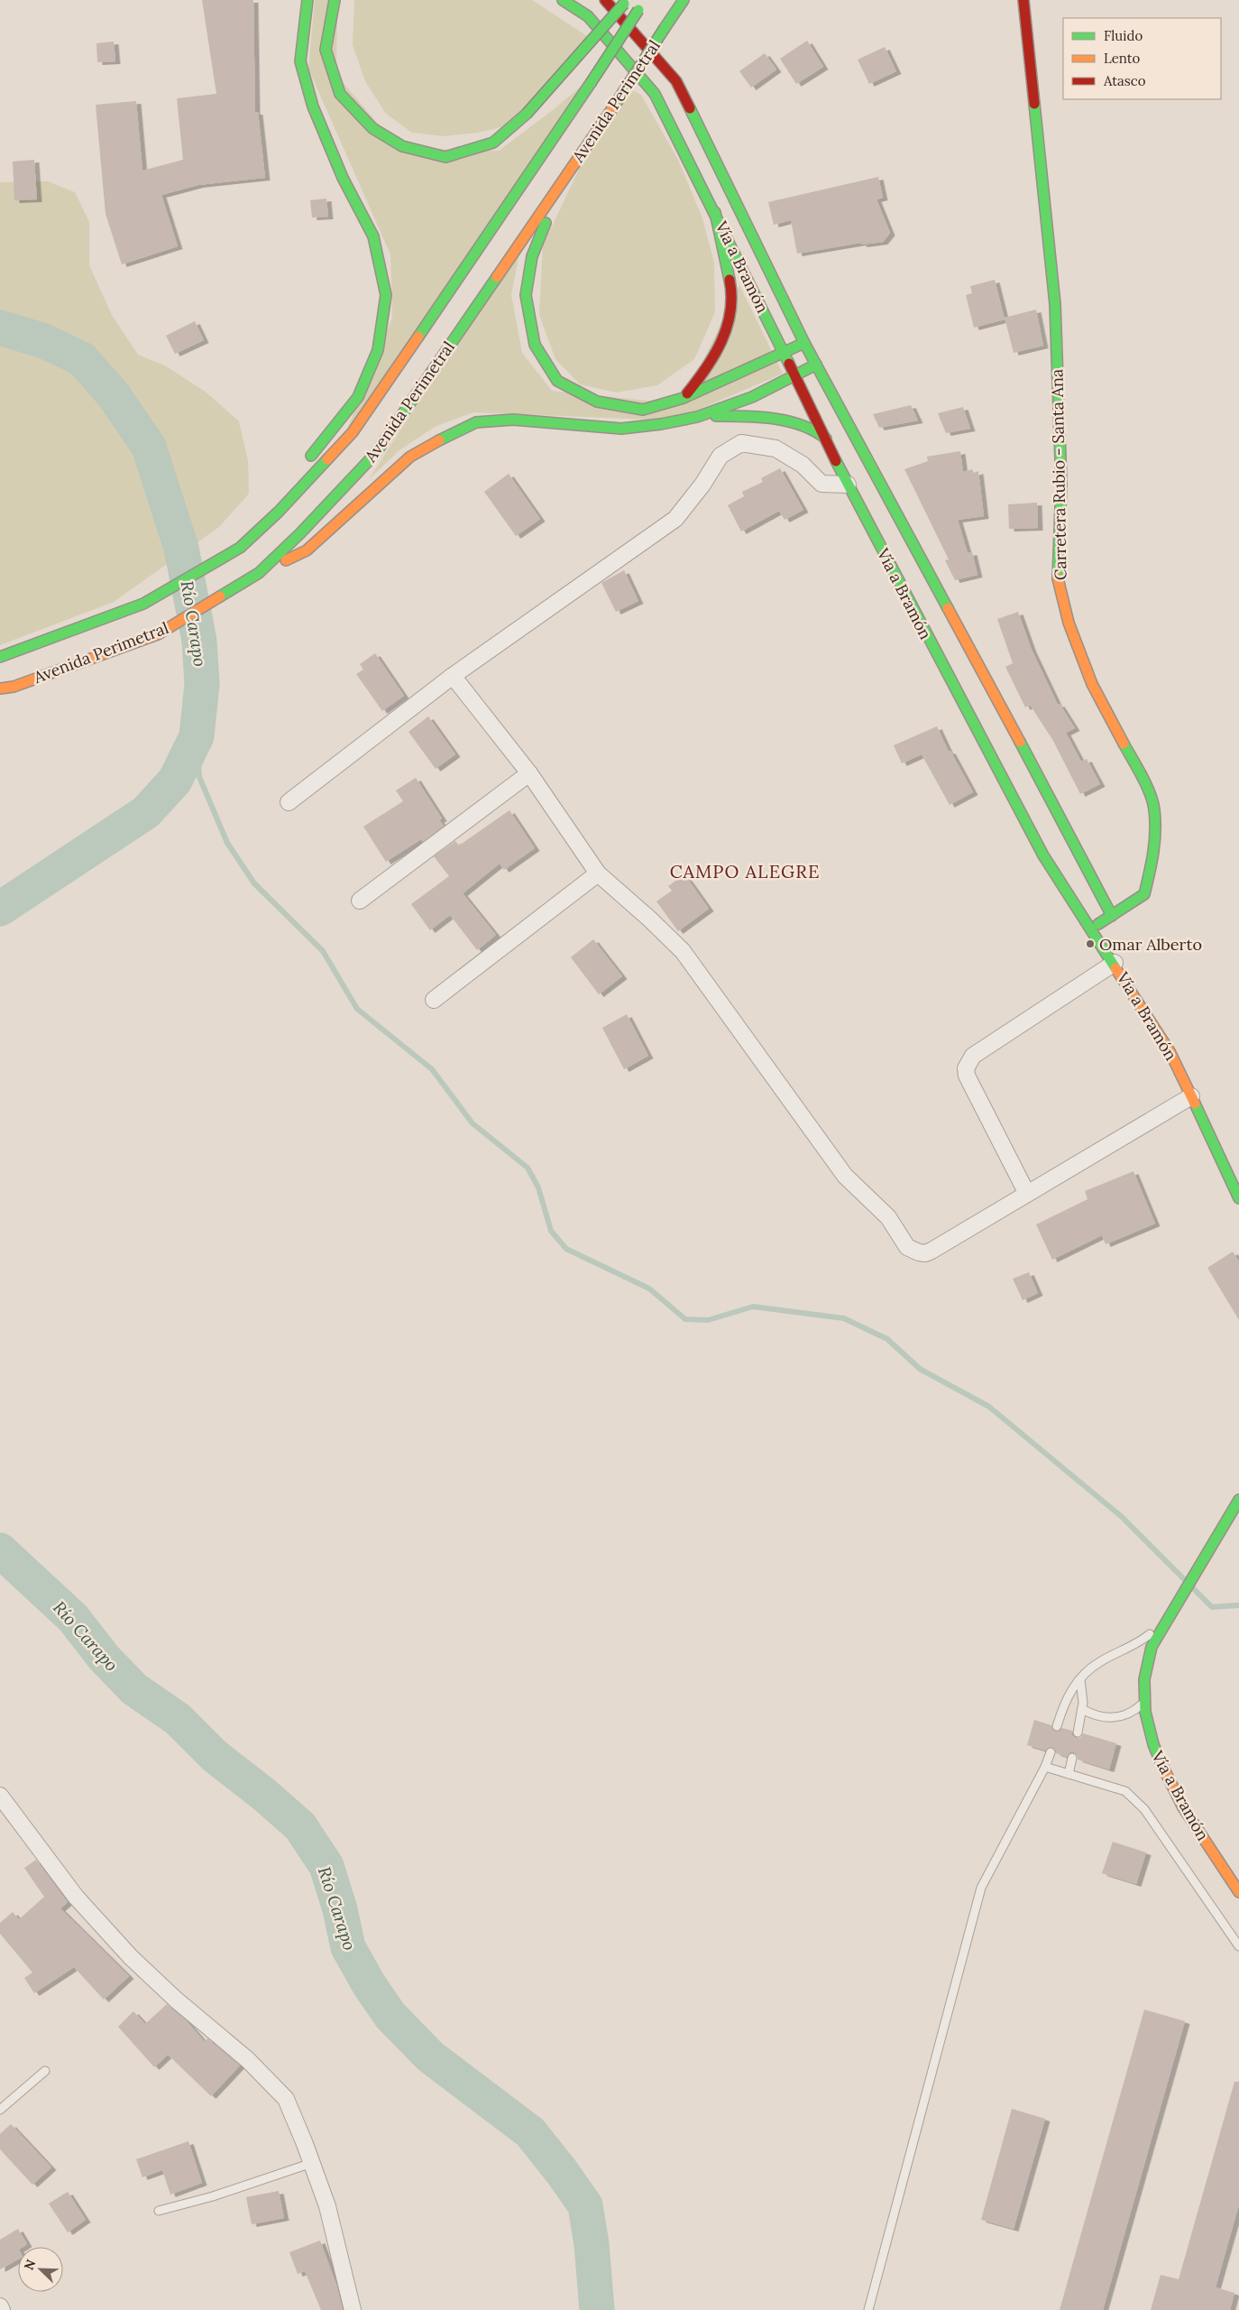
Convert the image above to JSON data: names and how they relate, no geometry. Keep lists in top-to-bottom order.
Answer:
{
  "streets": {
    "main road": ["Avenida Perimetral", "Vía a Bramón", "Carretera Rubio - Santa Ana"]
  },
  "crossings": [
    ["Vía a Bramón", "Carretera Rubio - Santa Ana"]
  ],
  "districts": ["CAMPO ALEGRE"],
  "water": ["Río Carapo"],
  "places": ["Omar Alberto"],
  "legend": ["Fluido", "Lento", "Atasco"],
  "north": "top left"
}
